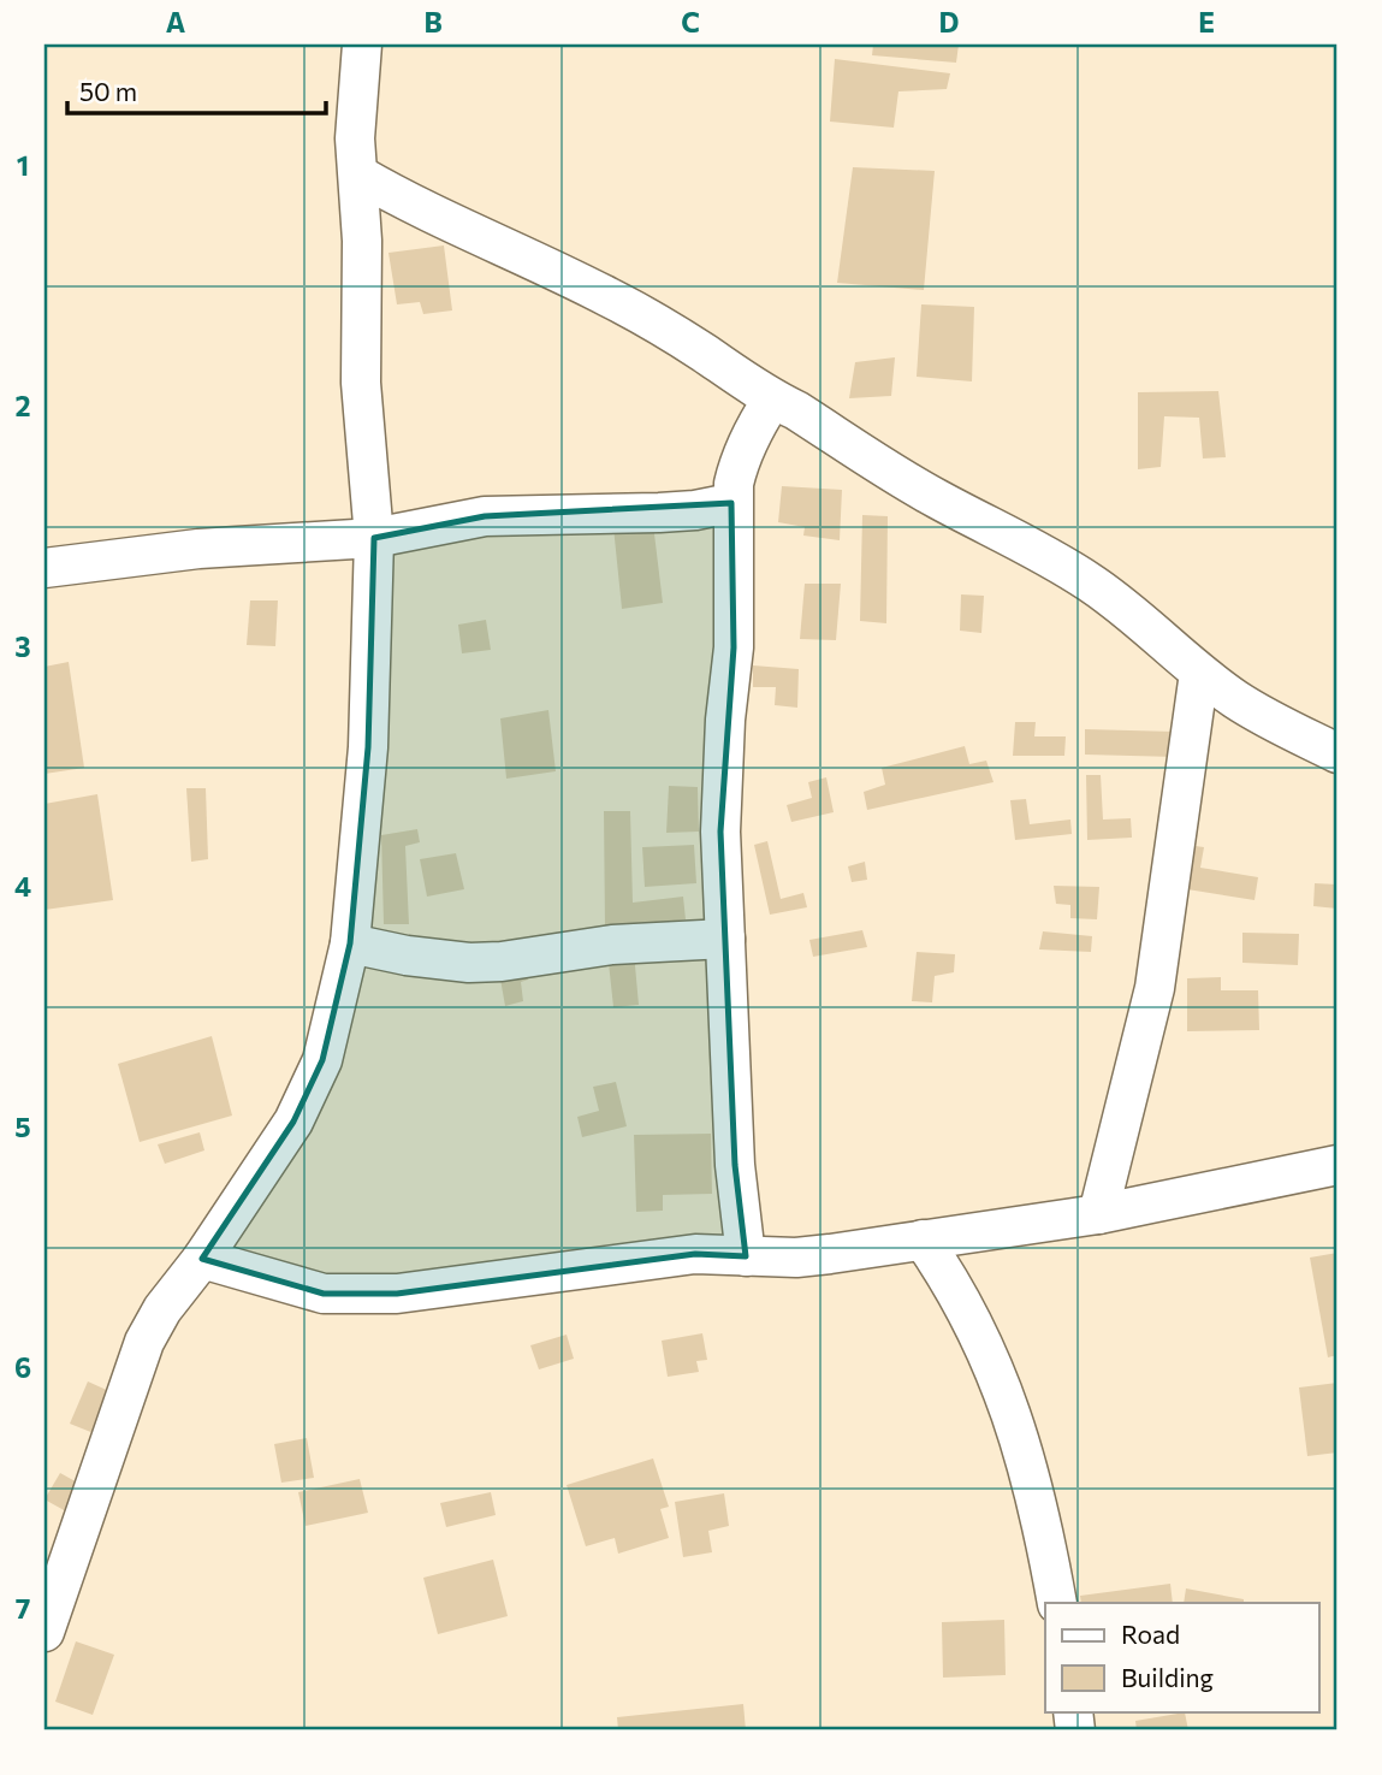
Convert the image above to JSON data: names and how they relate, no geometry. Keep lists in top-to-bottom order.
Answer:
{
  "legend": ["Road", "Building"],
  "scale_bar": "50 m",
  "grid": {
    "columns": [
      "A",
      "B",
      "C",
      "D",
      "E"
    ],
    "rows": [
      "1",
      "2",
      "3",
      "4",
      "5",
      "6",
      "7"
    ]
  }
}
